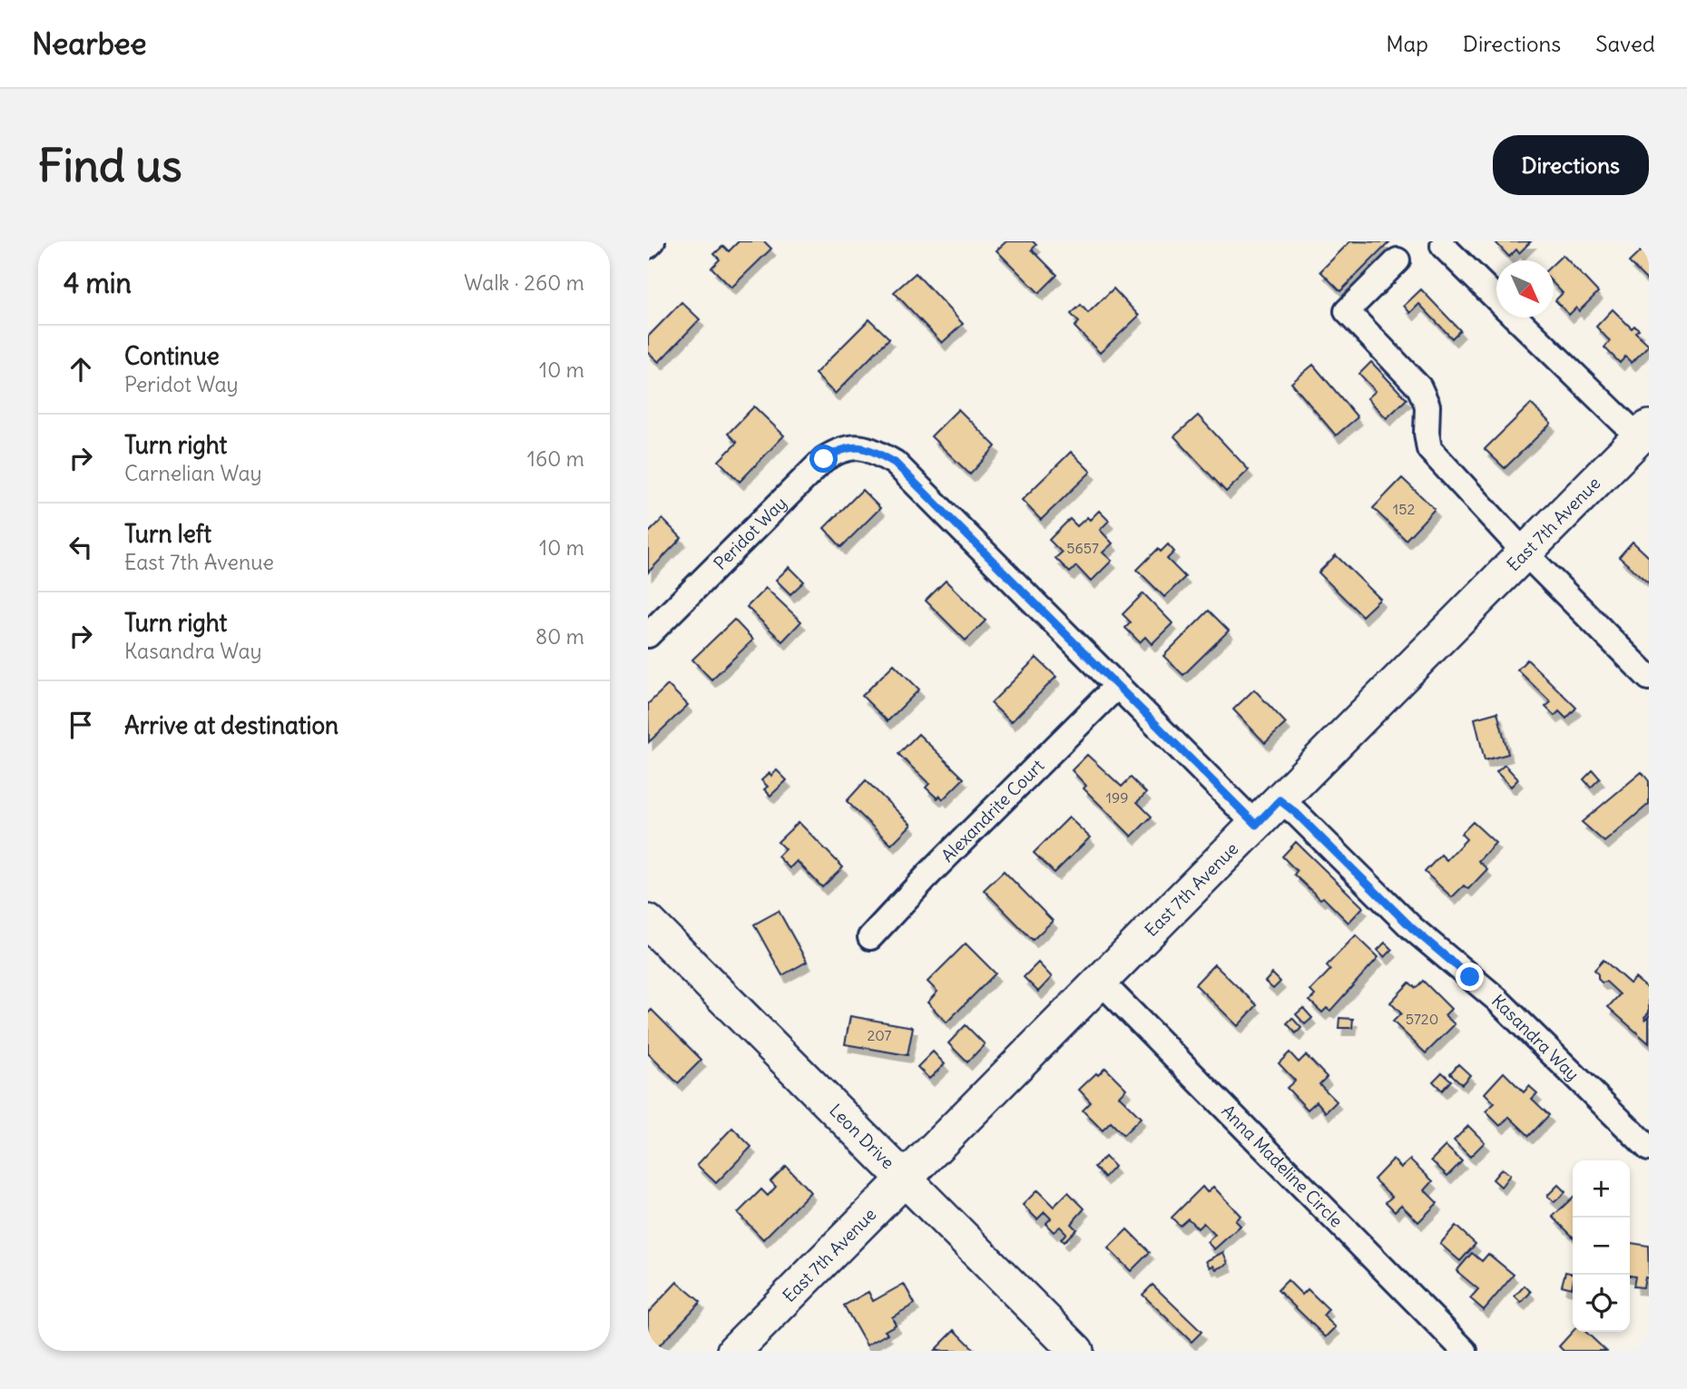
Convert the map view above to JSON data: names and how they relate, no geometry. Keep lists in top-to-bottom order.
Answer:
{
  "streets": {
    "main road": ["East 7th Avenue", "Leon Drive"],
    "street": [
      "Peridot Way",
      "Alexandrite Court",
      "Kasandra Way",
      "Anna Madeline Circle"
    ]
  },
  "crossings": [
    ["East 7th Avenue", "Kasandra Way"],
    ["East 7th Avenue", "Leon Drive"],
    ["East 7th Avenue", "Anna Madeline Circle"],
    ["Peridot Way", "Alexandrite Court"]
  ],
  "house_numbers": [
    "152",
    "5657",
    "199",
    "5720",
    "207"
  ],
  "north": "bottom right",
  "page": {
    "header": "Nearbee",
    "nav": ["Map", "Directions", "Saved"],
    "buttons": "Directions",
    "title": "Find us",
    "heading": ["4 min", "Walk · 260 m"],
    "list": [
      ["Continue", "Peridot Way", "10 m"],
      ["Turn right", "Carnelian Way", "160 m"],
      ["Turn left", "East 7th Avenue", "10 m"],
      ["Turn right", "Kasandra Way", "80 m"],
      "Arrive at destination"
    ],
    "map_buttons": ["+", "−"]
  }
}
